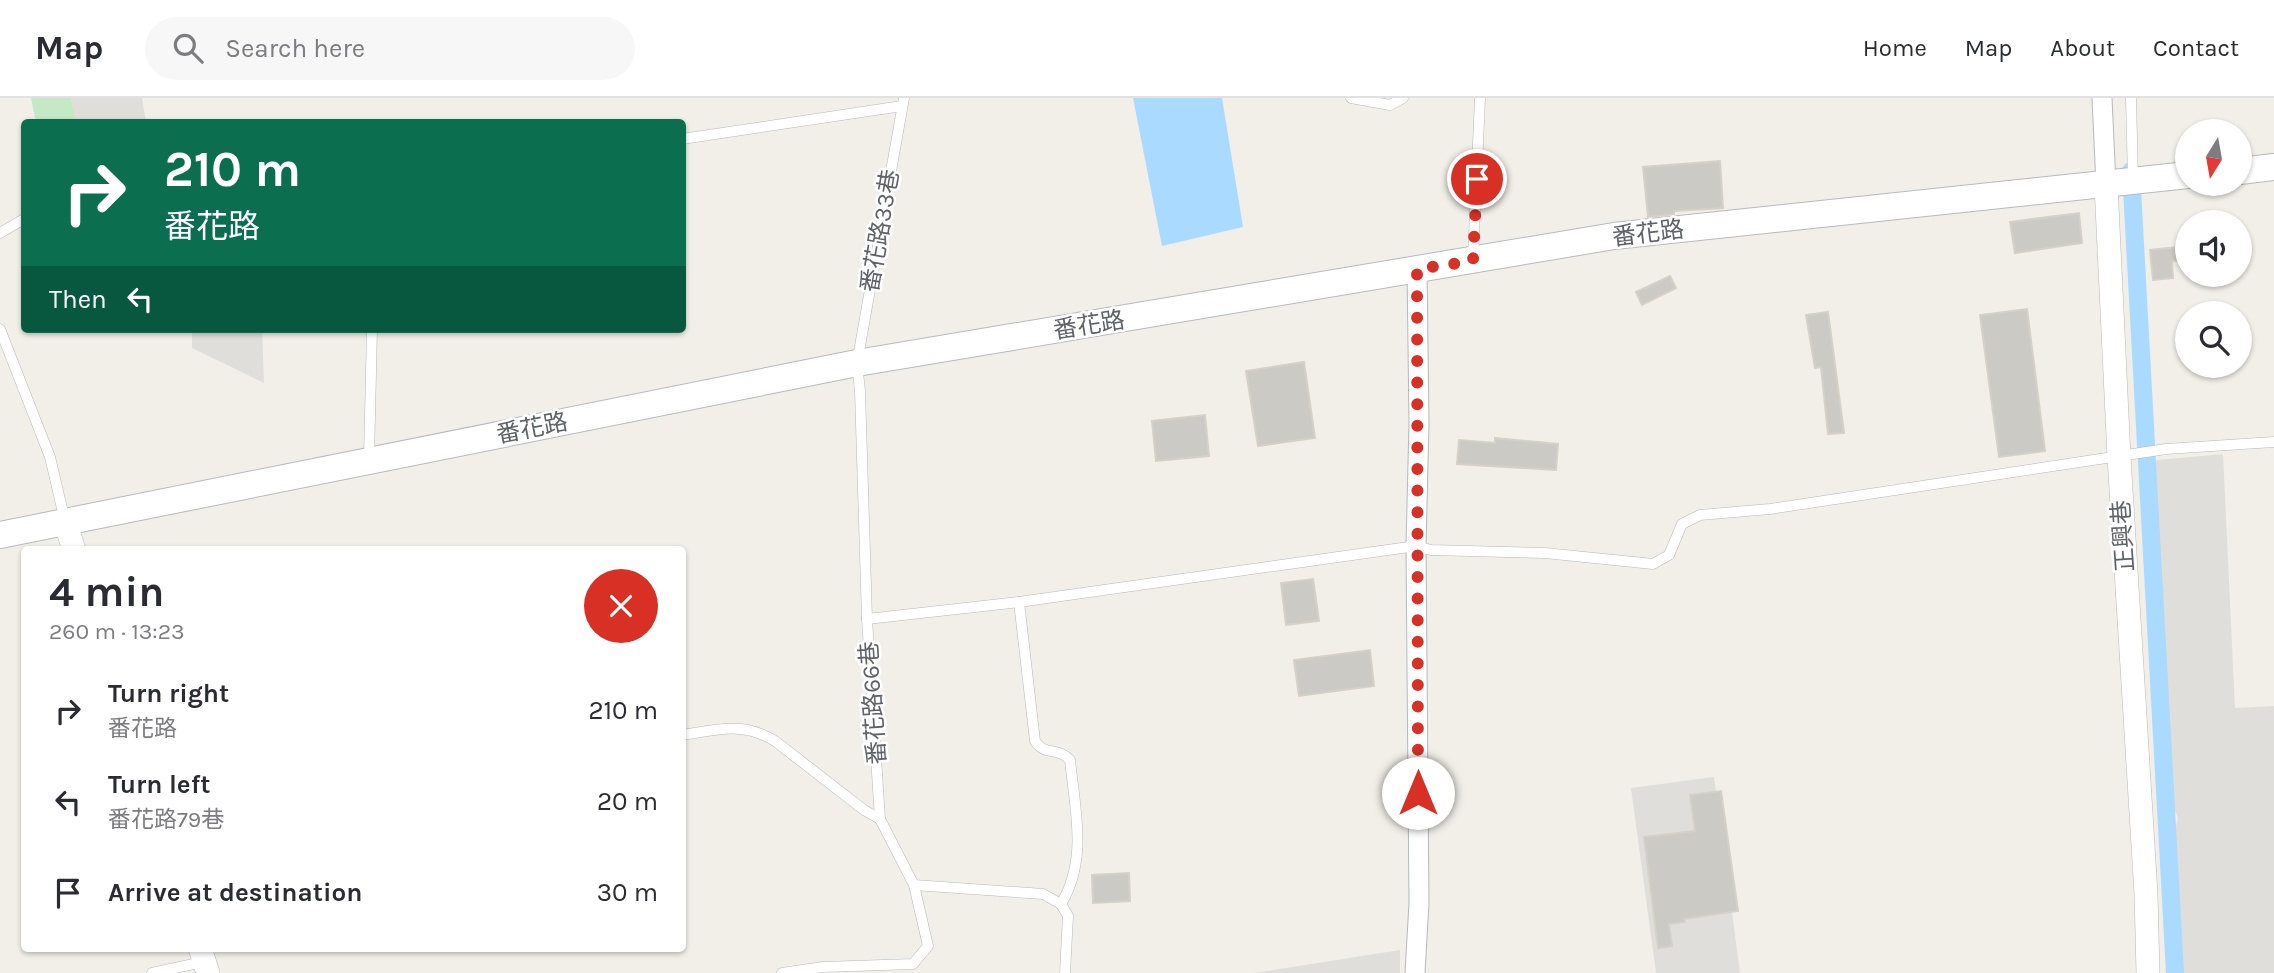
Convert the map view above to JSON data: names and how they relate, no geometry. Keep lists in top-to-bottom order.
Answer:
{
  "streets": {
    "main road": ["番花路"],
    "street": ["正興巷"],
    "lane": ["番花路33巷", "番花路66巷"]
  },
  "crossings": [
    ["番花路33巷", "番花路"],
    ["番花路33巷", "番花路66巷"],
    ["番花路", "正興巷"],
    ["番花路", "番花路66巷"]
  ],
  "north": "bottom",
  "page": {
    "header": "Map",
    "search": "Search here",
    "nav": [
      "Home",
      "Map",
      "About",
      "Contact"
    ],
    "turn": ["210 m", "番花路"],
    "then": "Then",
    "heading": ["4 min", "260 m · 13:23"],
    "list": [
      {
        "name": "Turn right",
        "note": "番花路",
        "value": "210 m"
      },
      {
        "name": "Turn left",
        "note": "番花路79巷",
        "value": "20 m"
      },
      {
        "name": "Arrive at destination",
        "value": "30 m"
      }
    ]
  }
}
